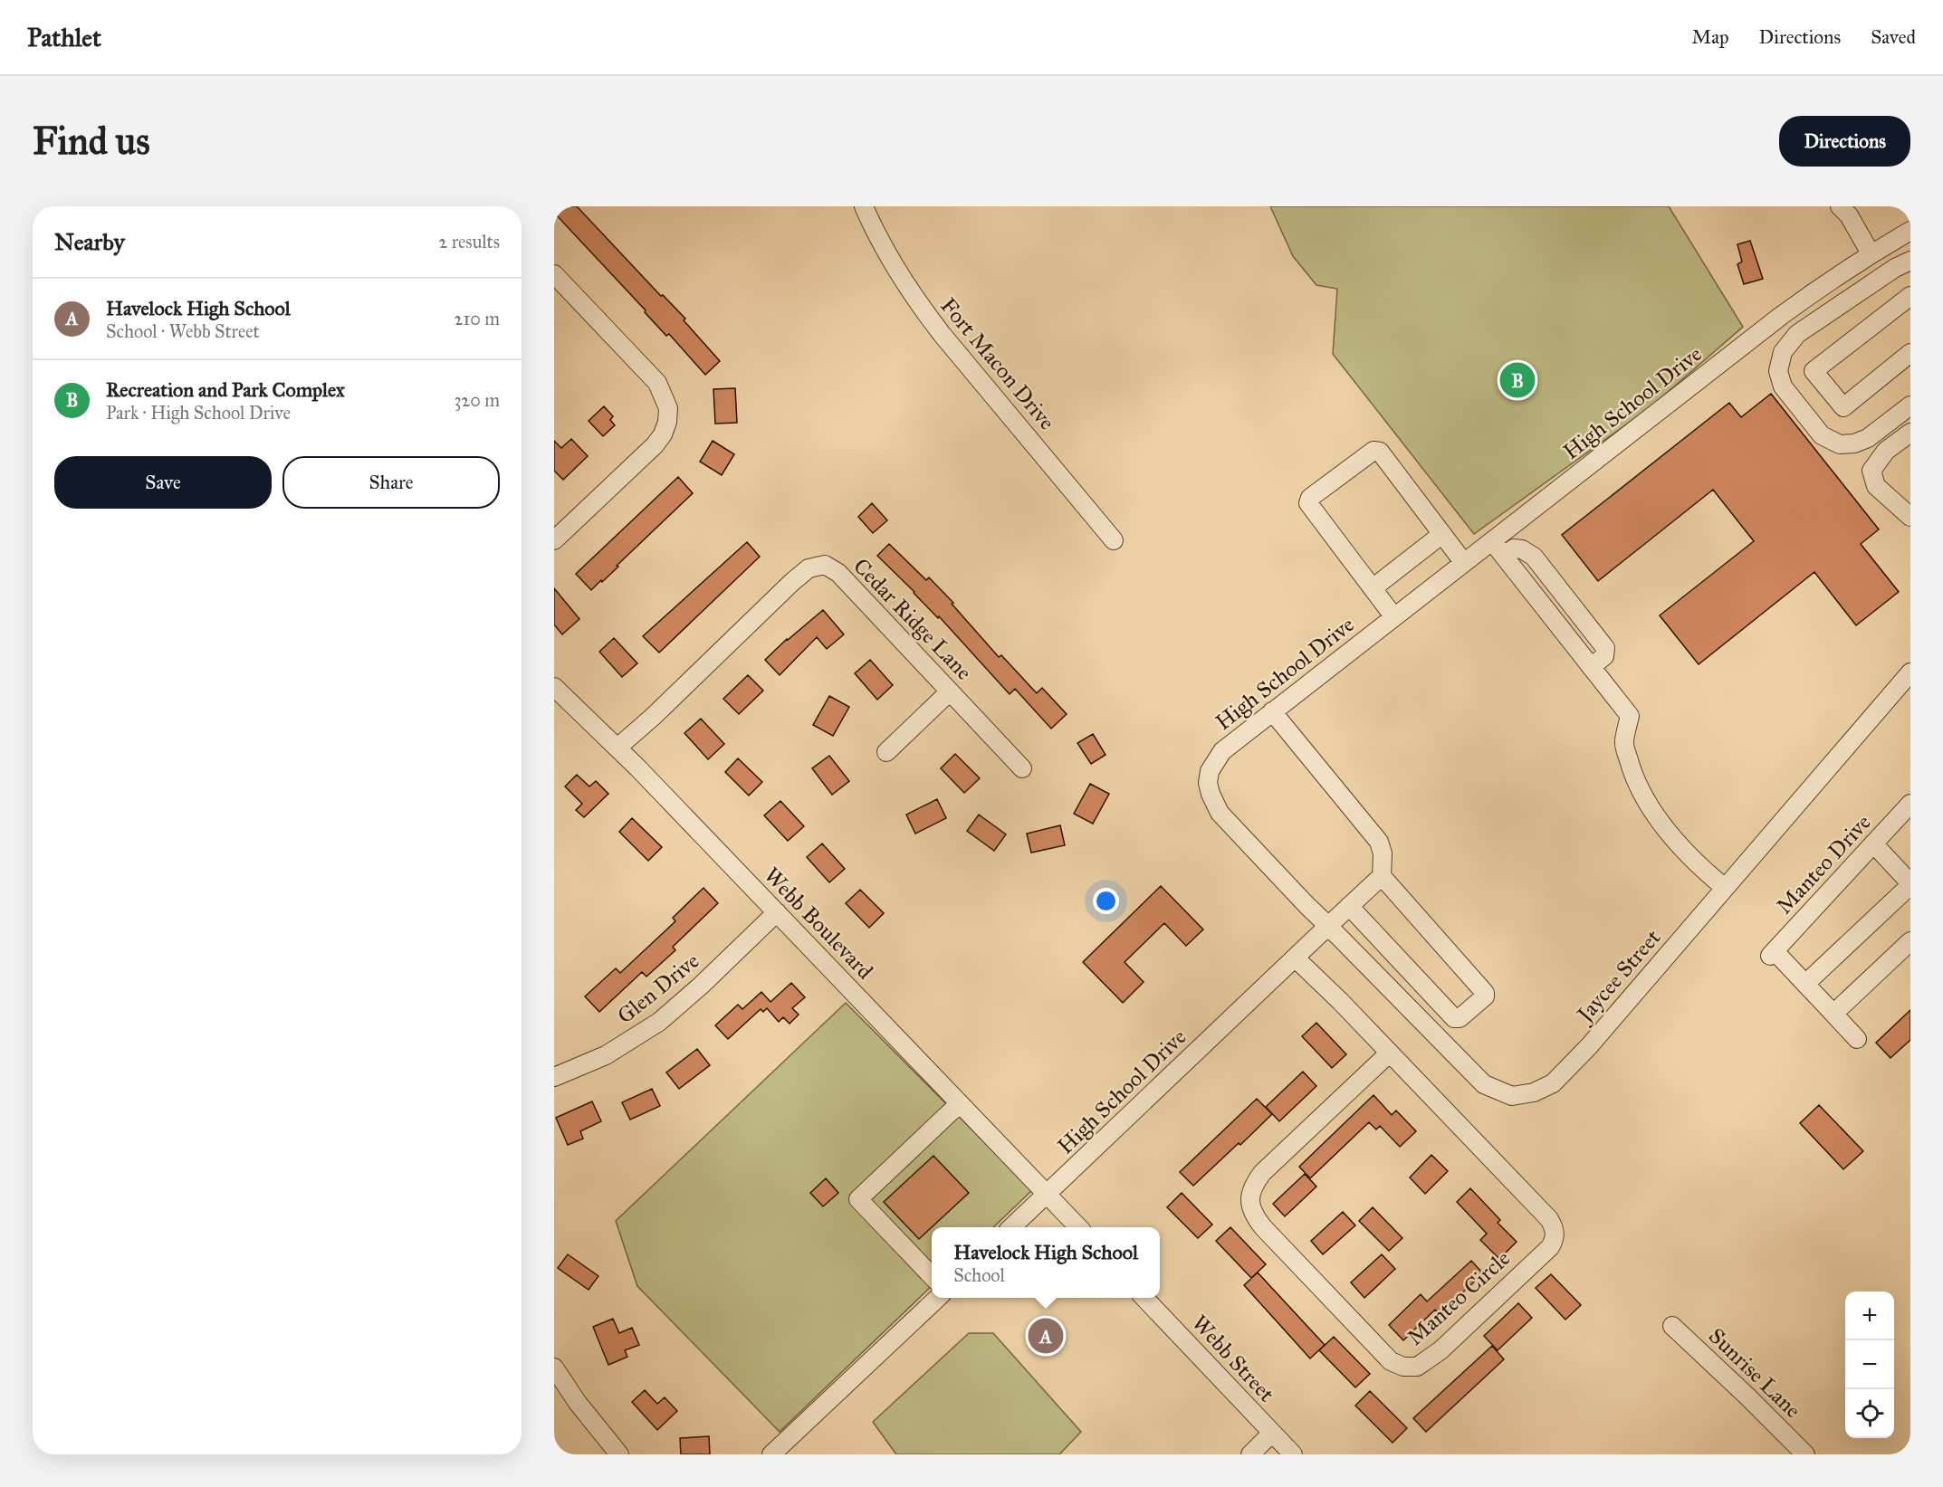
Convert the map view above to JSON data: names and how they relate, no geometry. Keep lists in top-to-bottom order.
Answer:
{
  "streets": {
    "street": [
      "Fort Macon Drive",
      "High School Drive",
      "Cedar Ridge Lane",
      "Manteo Drive",
      "Webb Boulevard",
      "Jaycee Street",
      "Glen Drive",
      "Manteo Circle",
      "Webb Street",
      "Sunrise Lane"
    ]
  },
  "crossings": [
    ["High School Drive", "Webb Boulevard"],
    ["High School Drive", "Jaycee Street"],
    ["High School Drive", "Manteo Circle"],
    ["Cedar Ridge Lane", "Webb Boulevard"],
    ["Webb Boulevard", "Glen Drive"]
  ],
  "page": {
    "header": "Pathlet",
    "nav": ["Map", "Directions", "Saved"],
    "buttons": [
      "Directions",
      ["Save", "Share"]
    ],
    "title": "Find us",
    "heading": ["Nearby", "2 results"],
    "list": [
      {
        "mark": "A",
        "name": "Havelock High School",
        "note": "School · Webb Street",
        "value": "210 m"
      },
      {
        "mark": "B",
        "name": "Recreation and Park Complex",
        "note": "Park · High School Drive",
        "value": "320 m"
      }
    ],
    "pins": ["B", "A"],
    "popup": ["Havelock High School", "School"],
    "map_buttons": ["+", "−"]
  }
}
